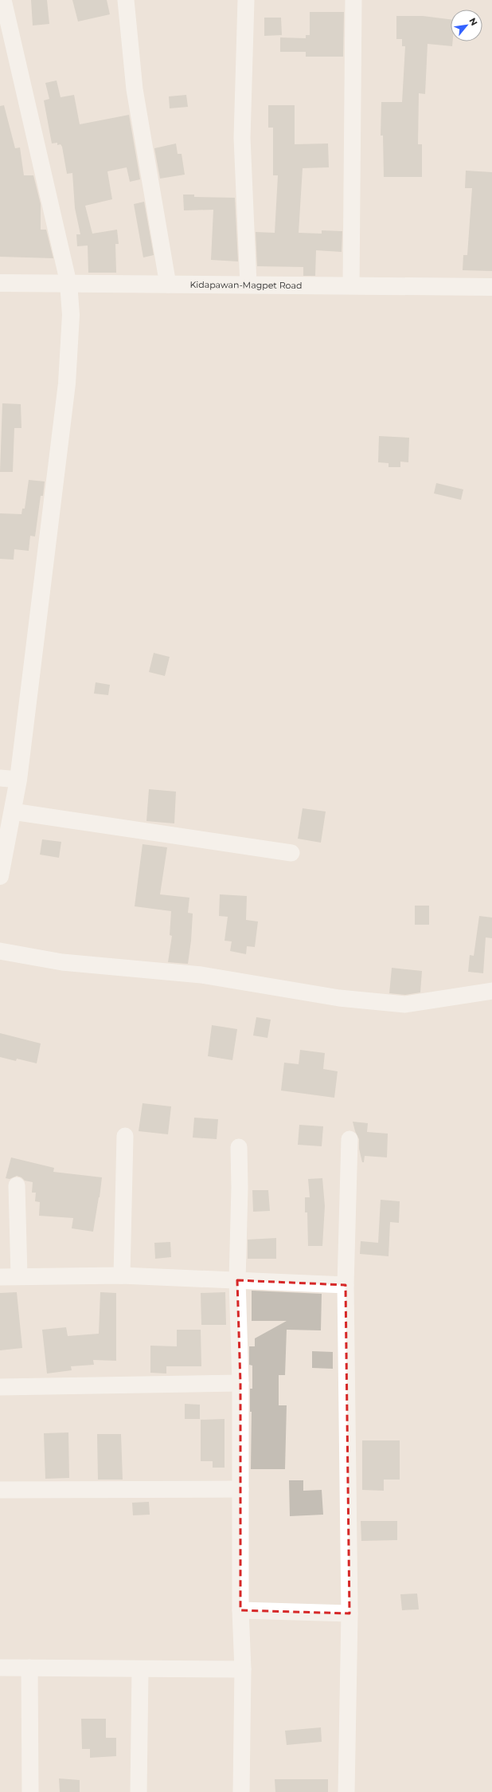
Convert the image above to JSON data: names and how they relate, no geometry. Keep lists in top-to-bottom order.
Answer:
{
  "streets": {
    "street": ["Kidapawan-Magpet Road"]
  },
  "north": "top right"
}
